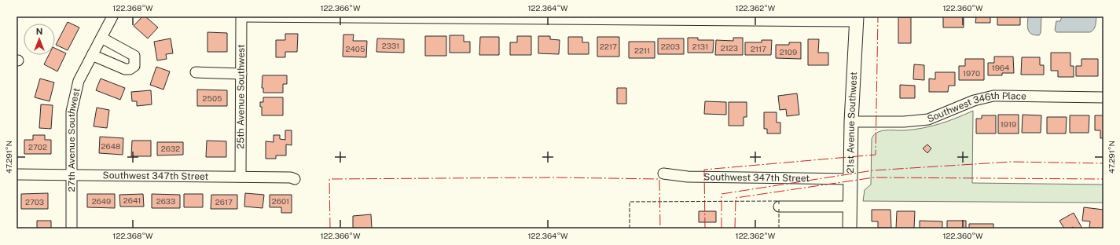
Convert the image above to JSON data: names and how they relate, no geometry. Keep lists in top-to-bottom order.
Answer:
{
  "streets": {
    "main road": ["21st Avenue Southwest"],
    "street": [
      "25th Avenue Southwest",
      "Southwest 346th Place",
      "27th Avenue Southwest",
      "Southwest 347th Street"
    ]
  },
  "crossings": [
    ["25th Avenue Southwest", "Southwest 347th Street"],
    ["Southwest 346th Place", "21st Avenue Southwest"],
    ["21st Avenue Southwest", "Southwest 347th Street"],
    ["27th Avenue Southwest", "Southwest 347th Street"]
  ],
  "house_numbers": [
    "2331",
    "2217",
    "2203",
    "2131",
    "2123",
    "2405",
    "2117",
    "2211",
    "2109",
    "1964",
    "1970",
    "2505",
    "1919",
    "2648",
    "2702",
    "2632",
    "2641",
    "2649",
    "2633",
    "2601",
    "2703",
    "2617"
  ],
  "north": "top",
  "coordinates": [
    "122.368°W",
    "122.366°W",
    "122.364°W",
    "122.362°W",
    "122.360°W",
    "47.291°N"
  ]
}
